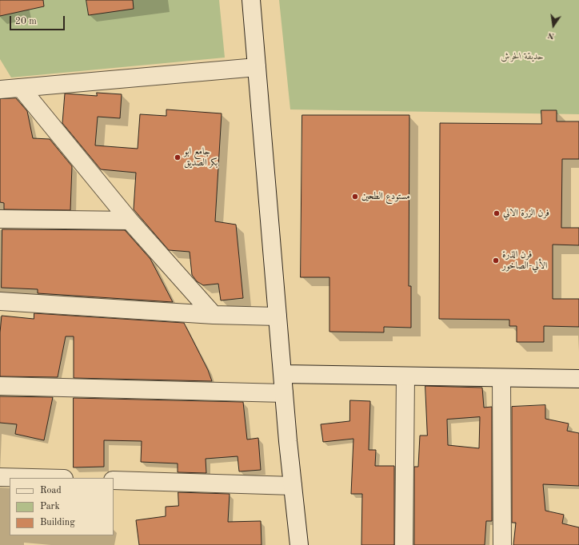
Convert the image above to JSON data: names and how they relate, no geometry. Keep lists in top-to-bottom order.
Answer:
{
  "parks": ["حديقة الحرش"],
  "places": [
    "جامع ابو بكر الصديق",
    "مستودع الطحين",
    "فرن الزرة الالي",
    "فرن الذرة الألي-الصاخور"
  ],
  "legend": ["Road", "Park", "Building"],
  "scale_bar": "20 m",
  "north": "bottom"
}
